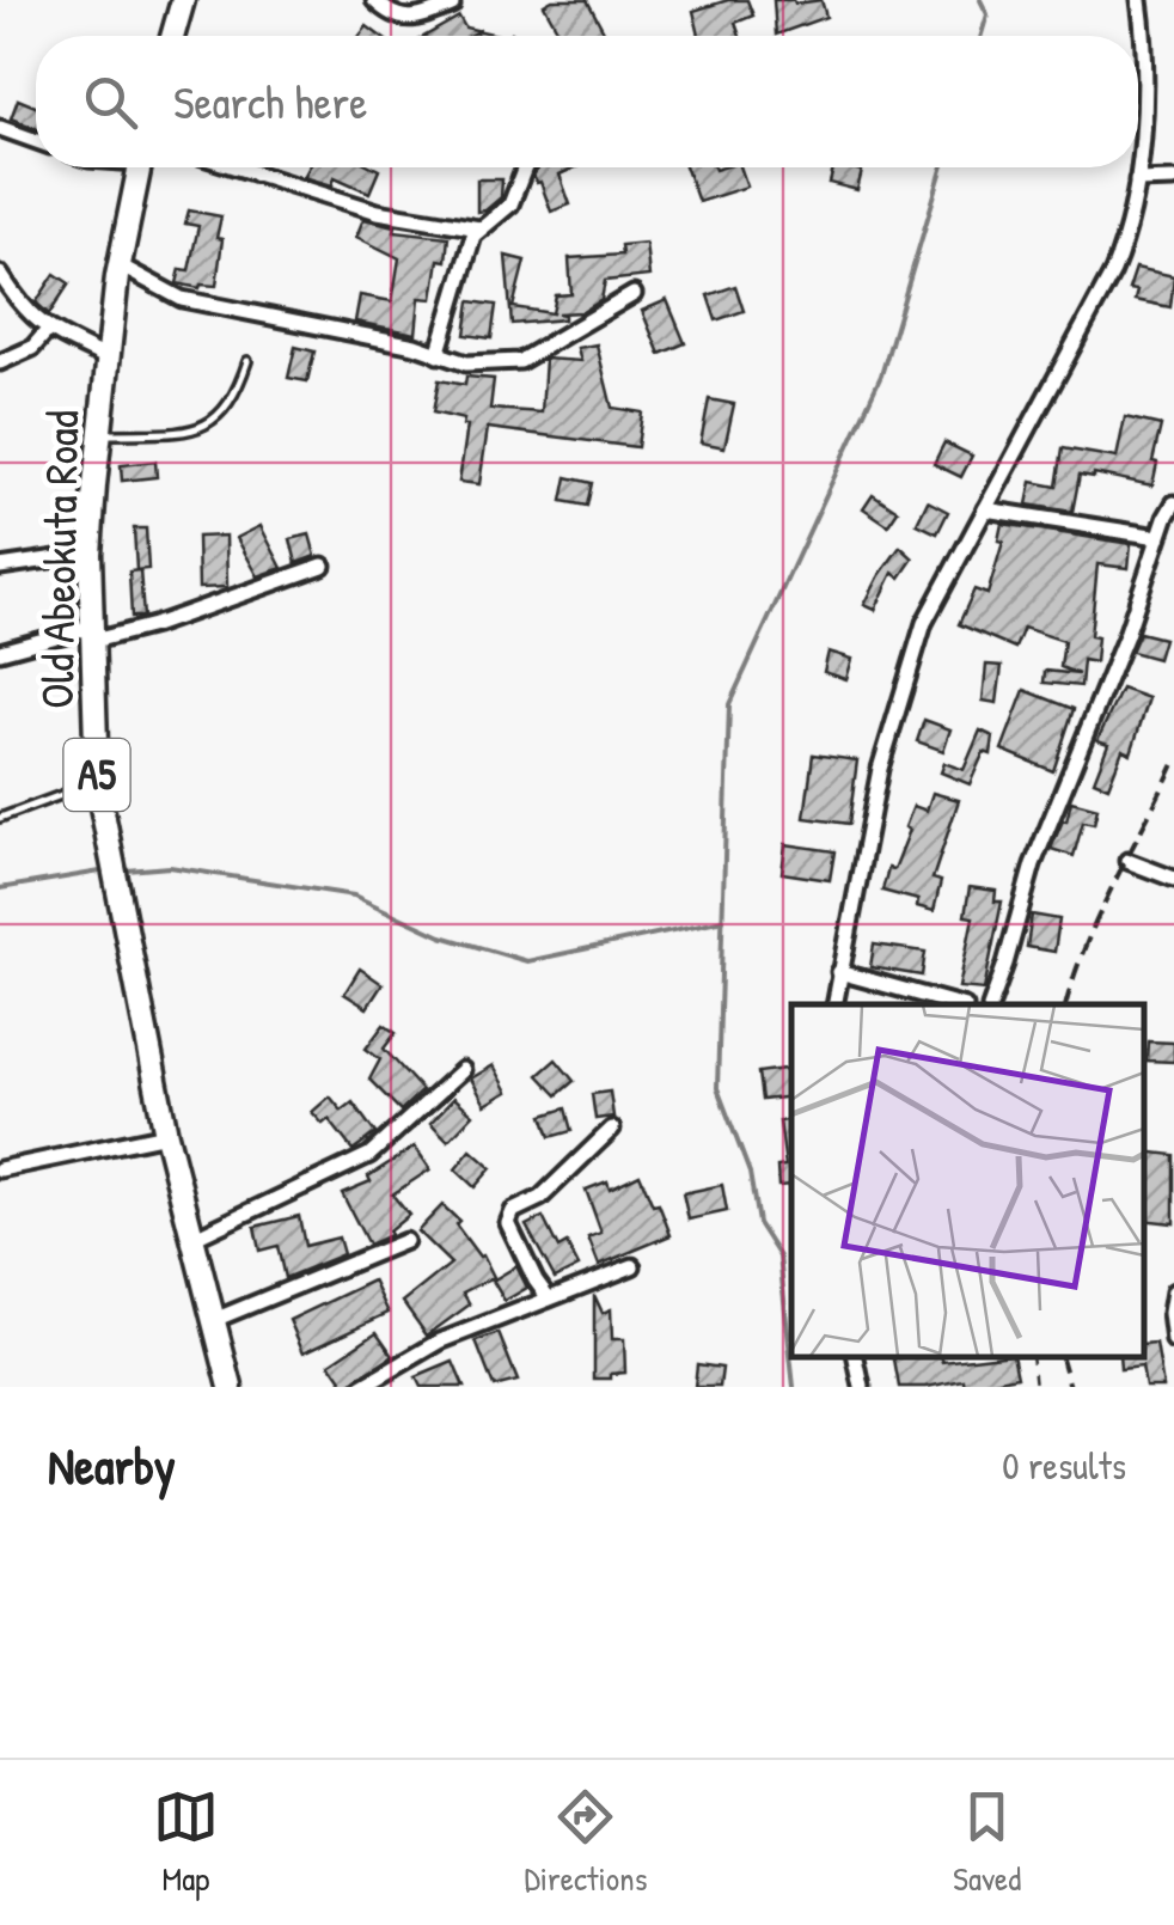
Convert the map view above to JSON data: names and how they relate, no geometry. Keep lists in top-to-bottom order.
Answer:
{
  "streets": {
    "highway": ["Old Abeokuta Road", "A5"]
  },
  "page": {
    "search": "Search here",
    "heading": ["Nearby", "0 results"],
    "nav": ["Map", "Directions", "Saved"]
  }
}
